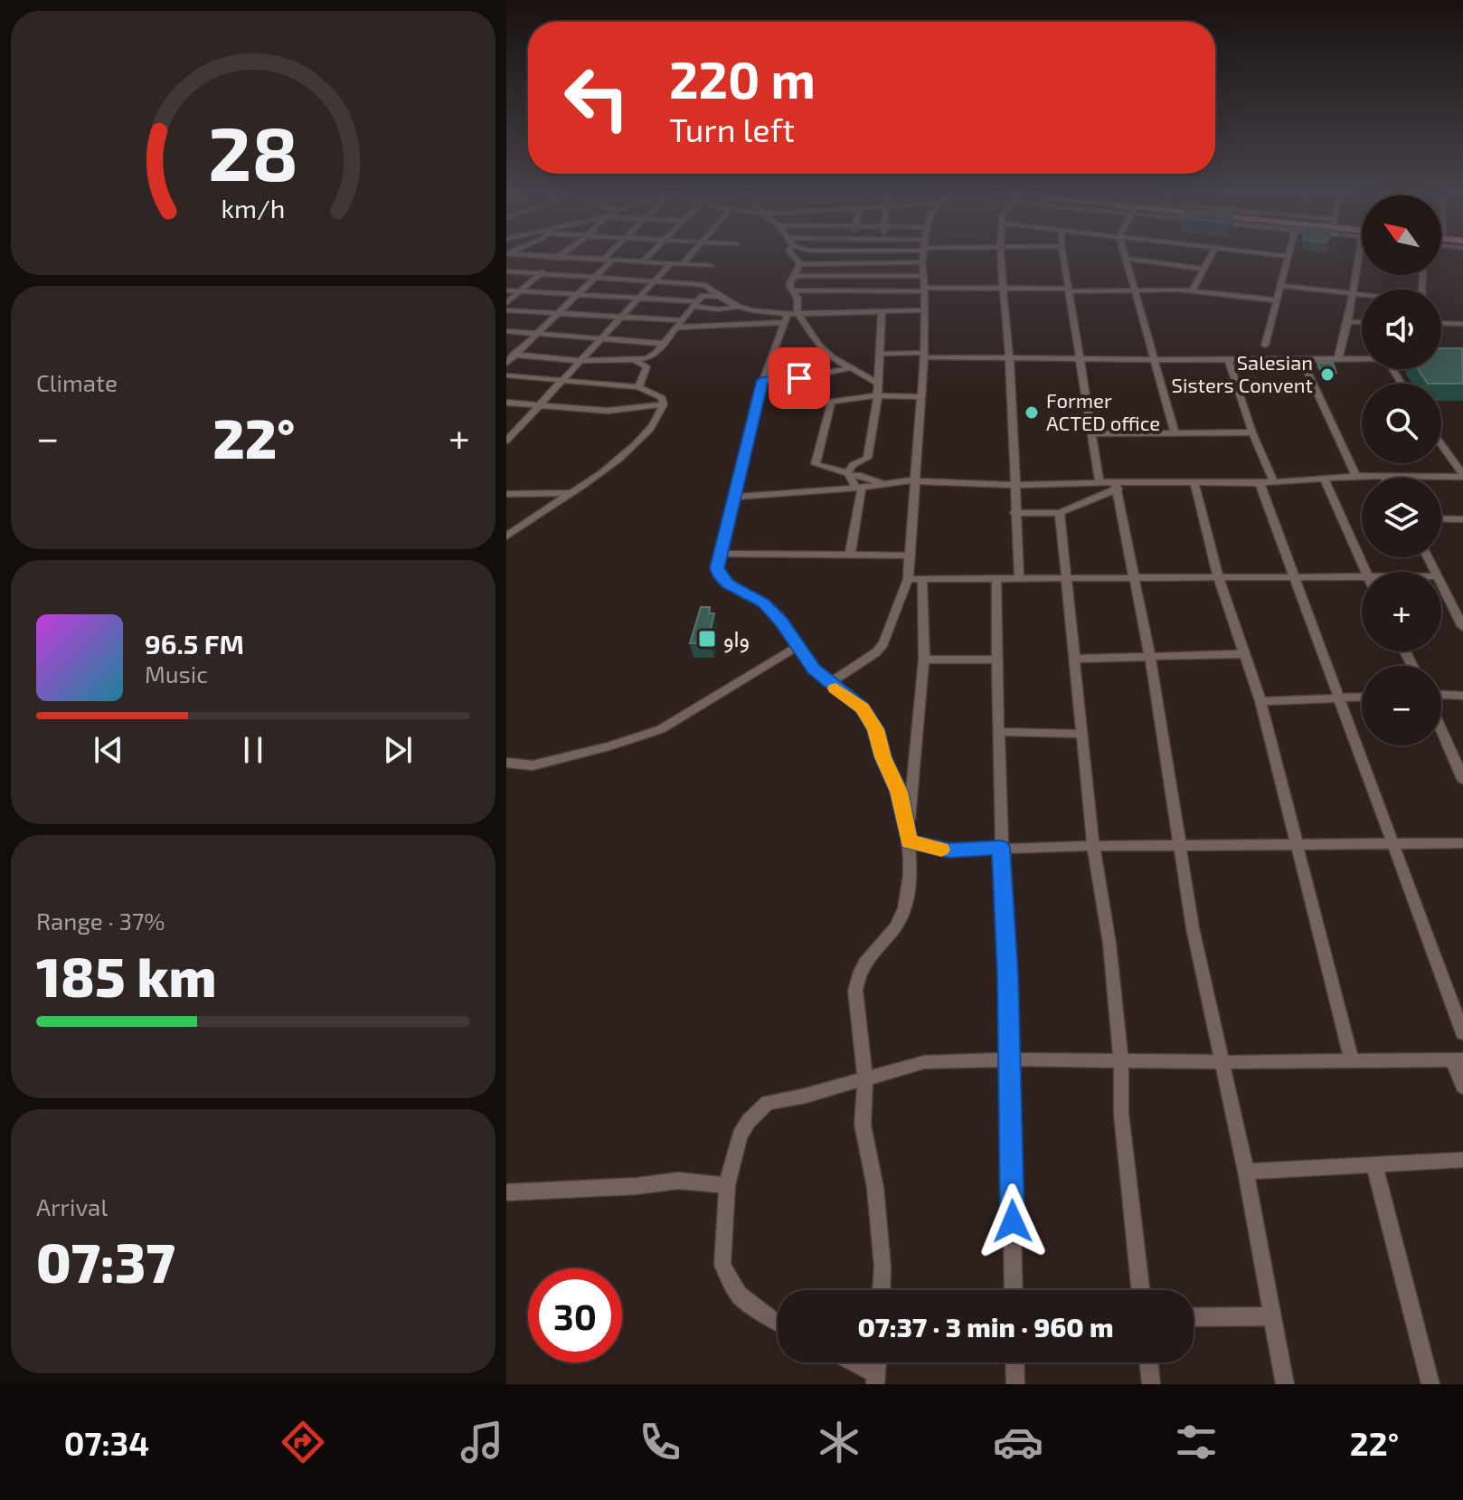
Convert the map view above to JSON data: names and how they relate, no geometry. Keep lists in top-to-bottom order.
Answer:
{
  "places": {
    "other": ["Salesian Sisters Convent", "Former ACTED office"],
    "transit": ["واو"]
  },
  "north": "top left",
  "page": {
    "turn": ["220 m", "Turn left"],
    "map_buttons": ["+", "−"],
    "tile": [
      "Climate",
      ["Range · 37%", "185 km"],
      ["Arrival", "07:37"]
    ],
    "heat": ["−", "22°", "+"],
    "song": ["96.5 FM", "Music"],
    "limit": "30",
    "trip": "07:37 · 3 min · 960 m",
    "tabs": ["07:34", "22°"],
    "gauge": ["28", "km/h"]
  }
}
